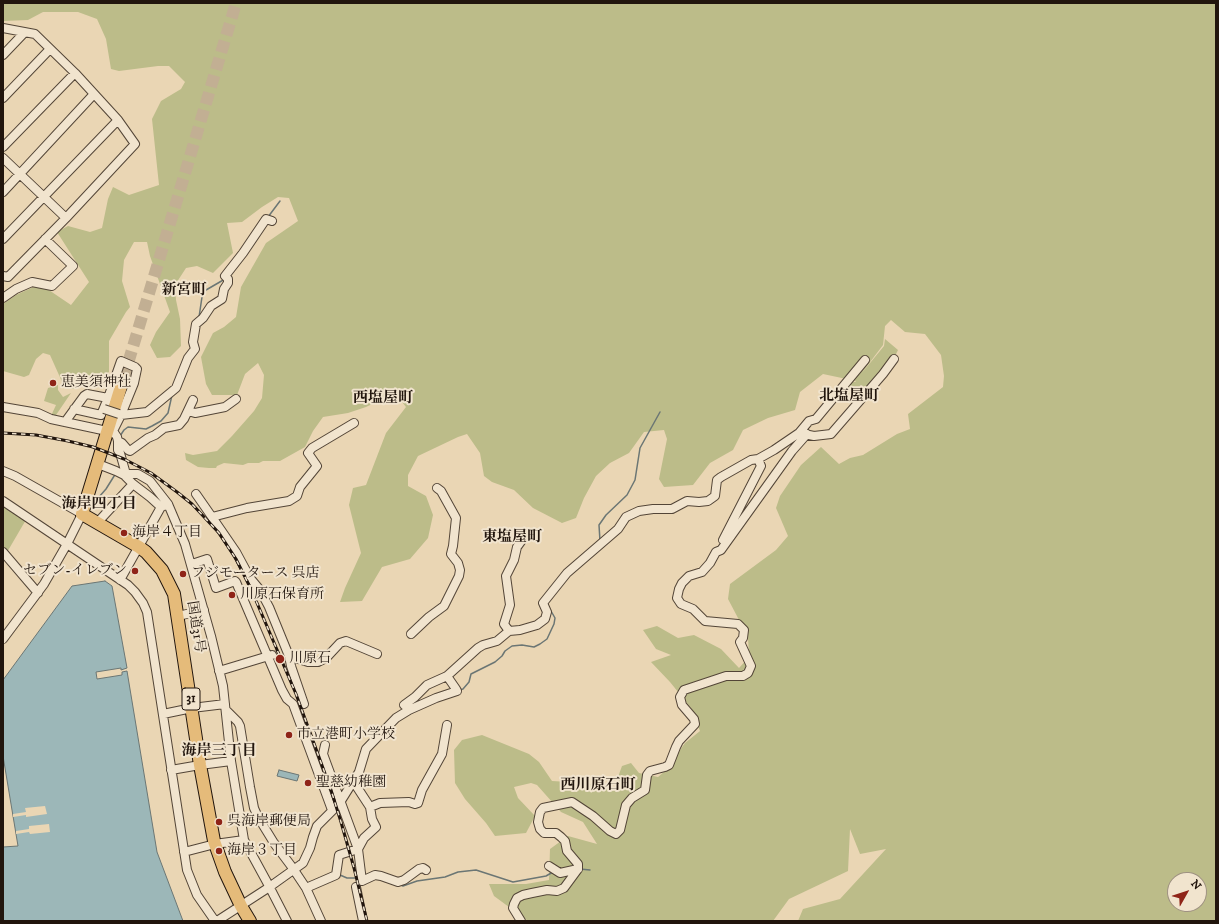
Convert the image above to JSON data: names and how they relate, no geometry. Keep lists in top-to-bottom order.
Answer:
{
  "streets": {
    "highway": ["国道31号", "31"]
  },
  "districts": [
    "新宮町",
    "北塩屋町",
    "西塩屋町",
    "海岸四丁目",
    "東塩屋町",
    "海岸三丁目",
    "西川原石町"
  ],
  "places": [
    "恵美須神社",
    "海岸４丁目",
    "セブン-イレブン",
    "フジモータース 呉店",
    "川原石保育所",
    "川原石",
    "市立港町小学校",
    "聖慈幼稚園",
    "呉海岸郵便局",
    "海岸３丁目"
  ],
  "north": "top right"
}
